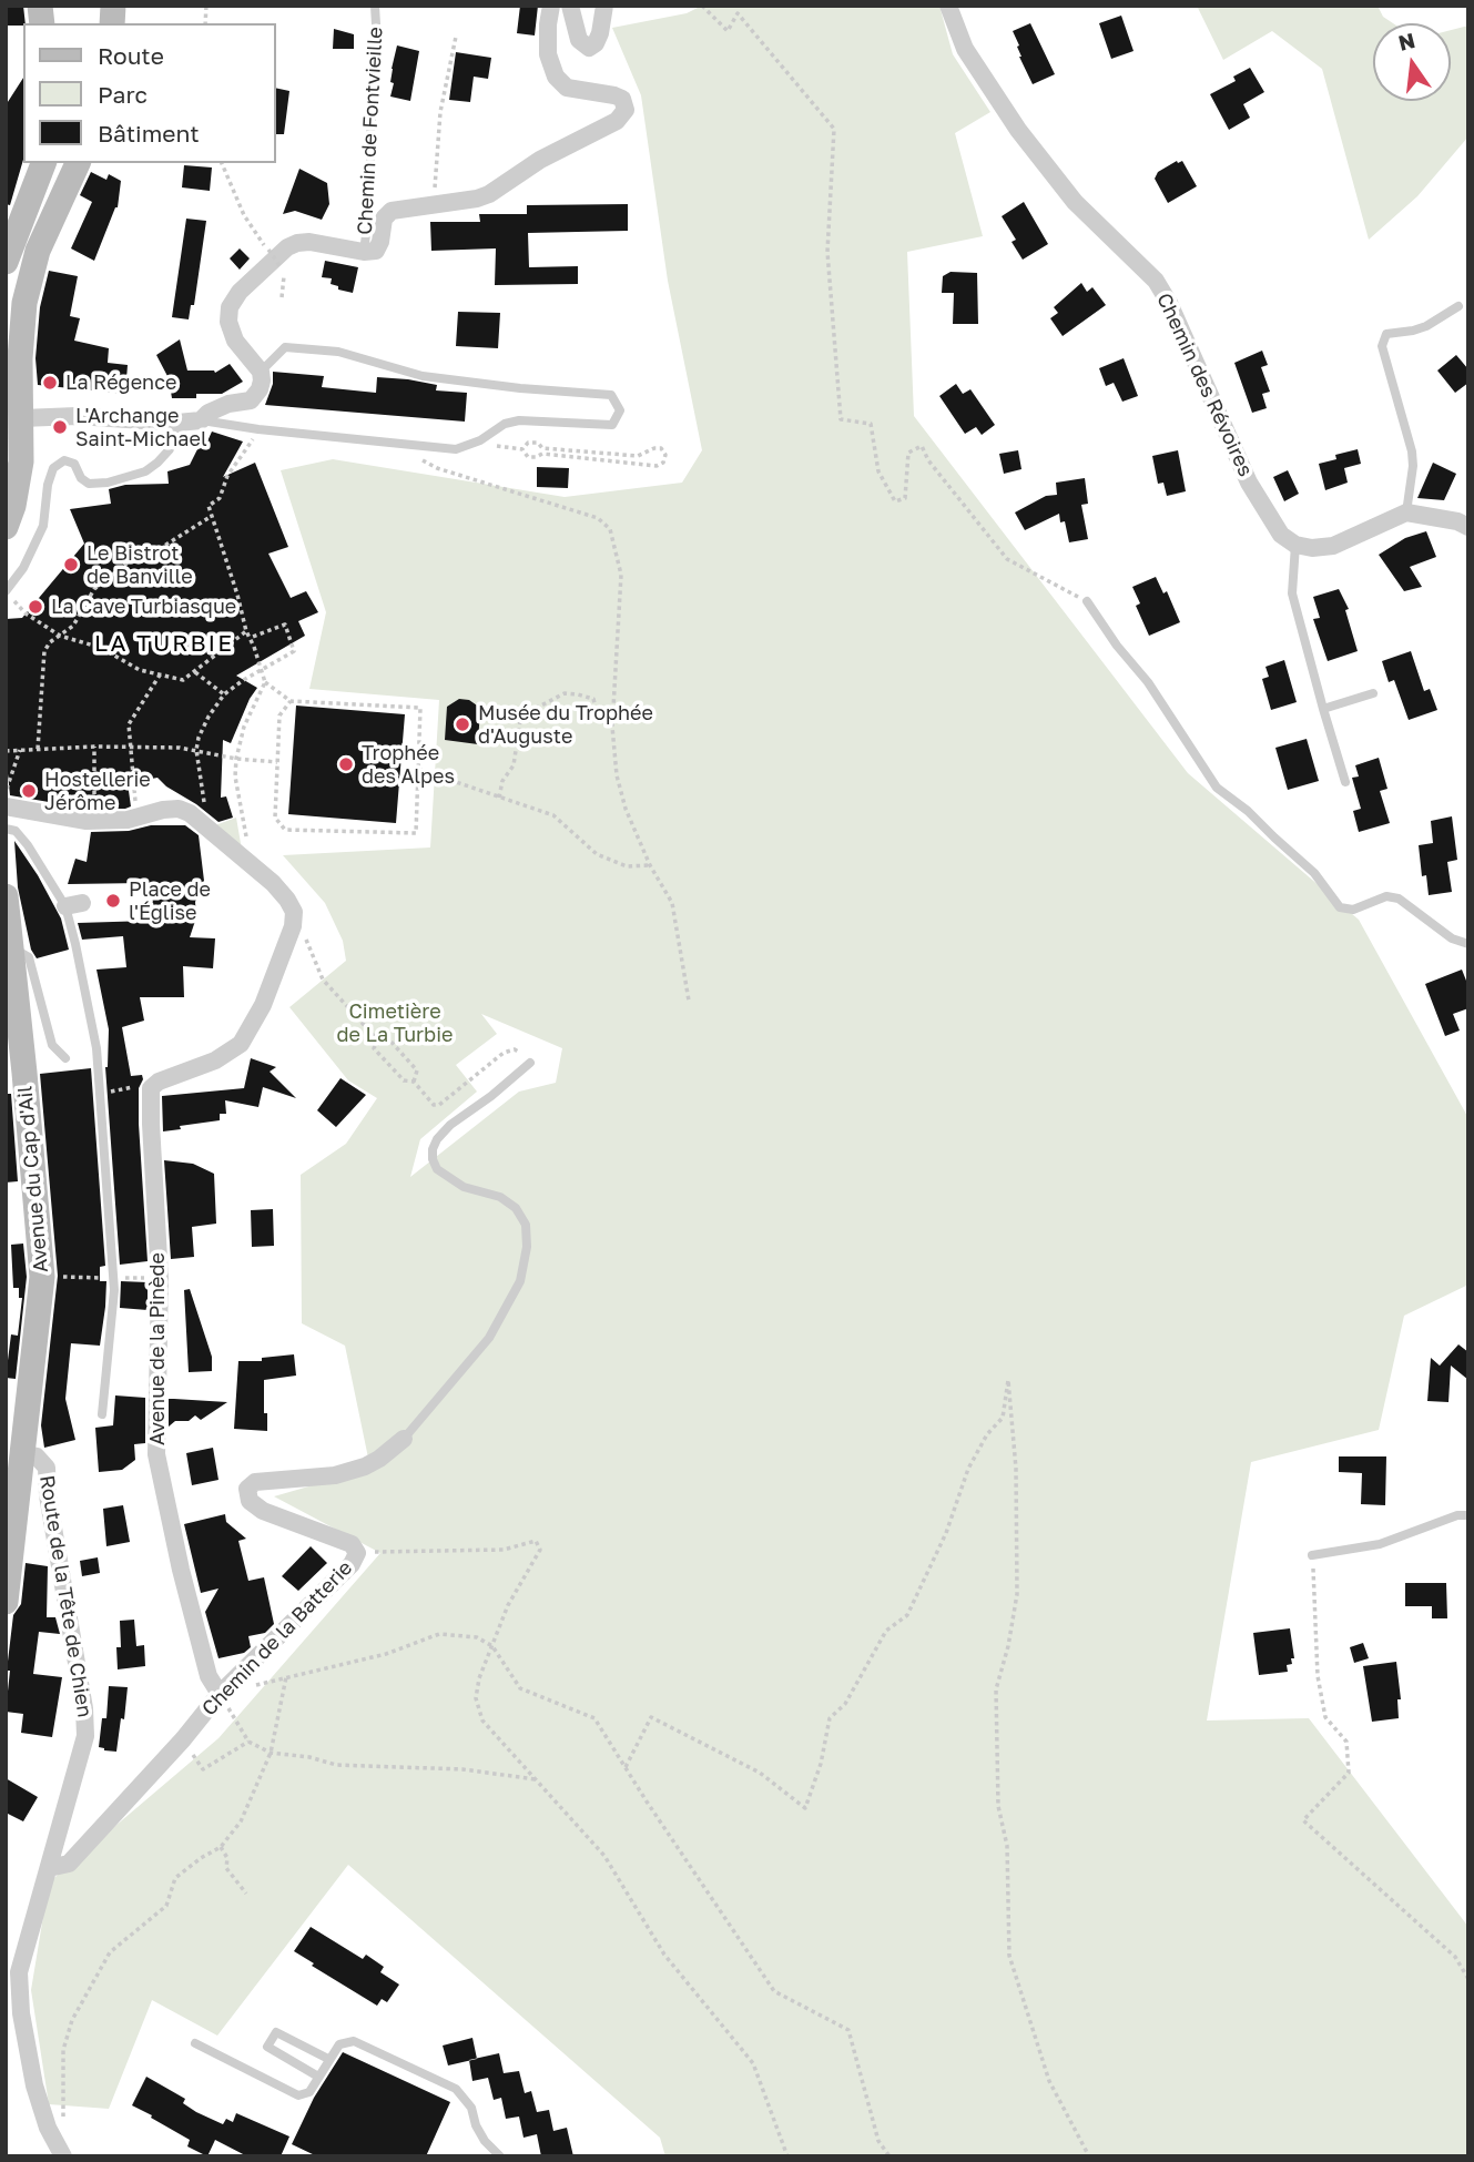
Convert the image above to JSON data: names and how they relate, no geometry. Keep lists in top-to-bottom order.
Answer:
{
  "streets": {
    "street": [
      "Chemin de Fontvieille",
      "Chemin des Révoires",
      "Avenue du Cap d'Ail",
      "Avenue de la Pinède",
      "Route de la Tête de Chien",
      "Chemin de la Batterie"
    ]
  },
  "crossings": [
    ["Avenue du Cap d'Ail", "Route de la Tête de Chien"],
    ["Avenue de la Pinède", "Chemin de la Batterie"],
    ["Route de la Tête de Chien", "Chemin de la Batterie"]
  ],
  "districts": ["LA TURBIE"],
  "parks": ["Cimetière de La Turbie"],
  "places": [
    "La Régence",
    "L'Archange Saint-Michael",
    "Le Bistrot de Banville",
    "La Cave Turbiasque",
    "Musée du Trophée d'Auguste",
    "Trophée des Alpes",
    "Hostellerie Jérôme",
    "Place de l'Église"
  ],
  "legend": ["Route", "Parc", "Bâtiment"],
  "north": "top"
}
